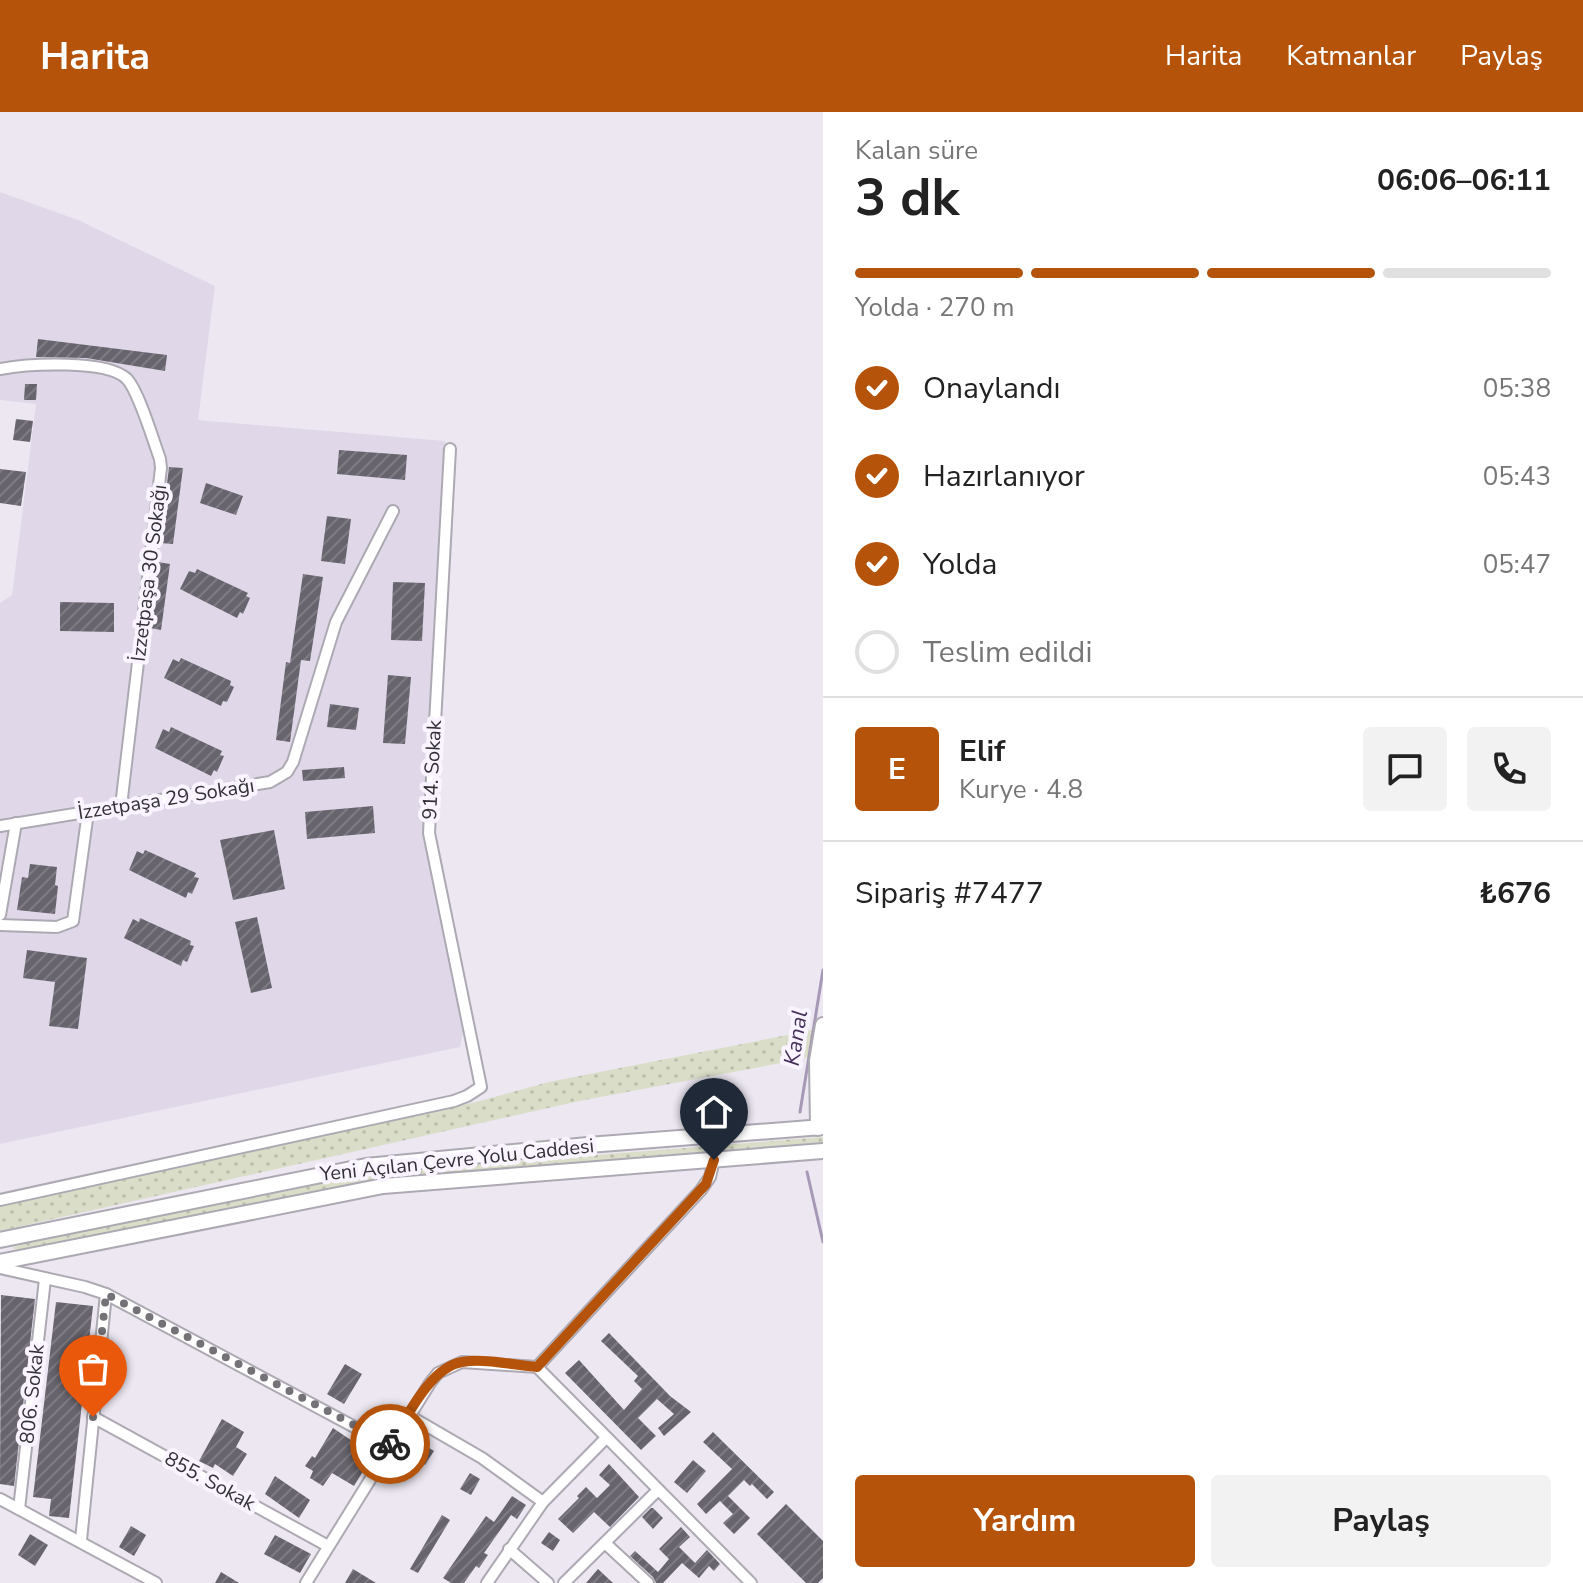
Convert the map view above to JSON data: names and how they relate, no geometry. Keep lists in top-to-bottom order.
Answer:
{
  "streets": {
    "main road": ["Yeni Açılan Çevre Yolu Caddesi"],
    "street": [
      "İzzetpaşa 30 Sokağı",
      "914. Sokak",
      "İzzetpaşa 29 Sokağı",
      "806. Sokak",
      "855. Sokak"
    ]
  },
  "crossings": [
    ["İzzetpaşa 30 Sokağı", "İzzetpaşa 29 Sokağı"]
  ],
  "water": ["Kanal"],
  "page": {
    "header": "Harita",
    "nav": ["Harita", "Katmanlar", "Paylaş"],
    "heading": ["3 dk", "Kalan süre", "06:06–06:11"],
    "panel": [
      "Elif",
      "Kurye · 4.8",
      "Sipariş #7477",
      "₺676"
    ],
    "bar": "Yolda · 270 m",
    "list": [
      ["Onaylandı", "05:38"],
      ["Hazırlanıyor", "05:43"],
      ["Yolda", "05:47"],
      "Teslim edildi"
    ],
    "round": "E",
    "buttons": ["Yardım", "Paylaş"]
  }
}
